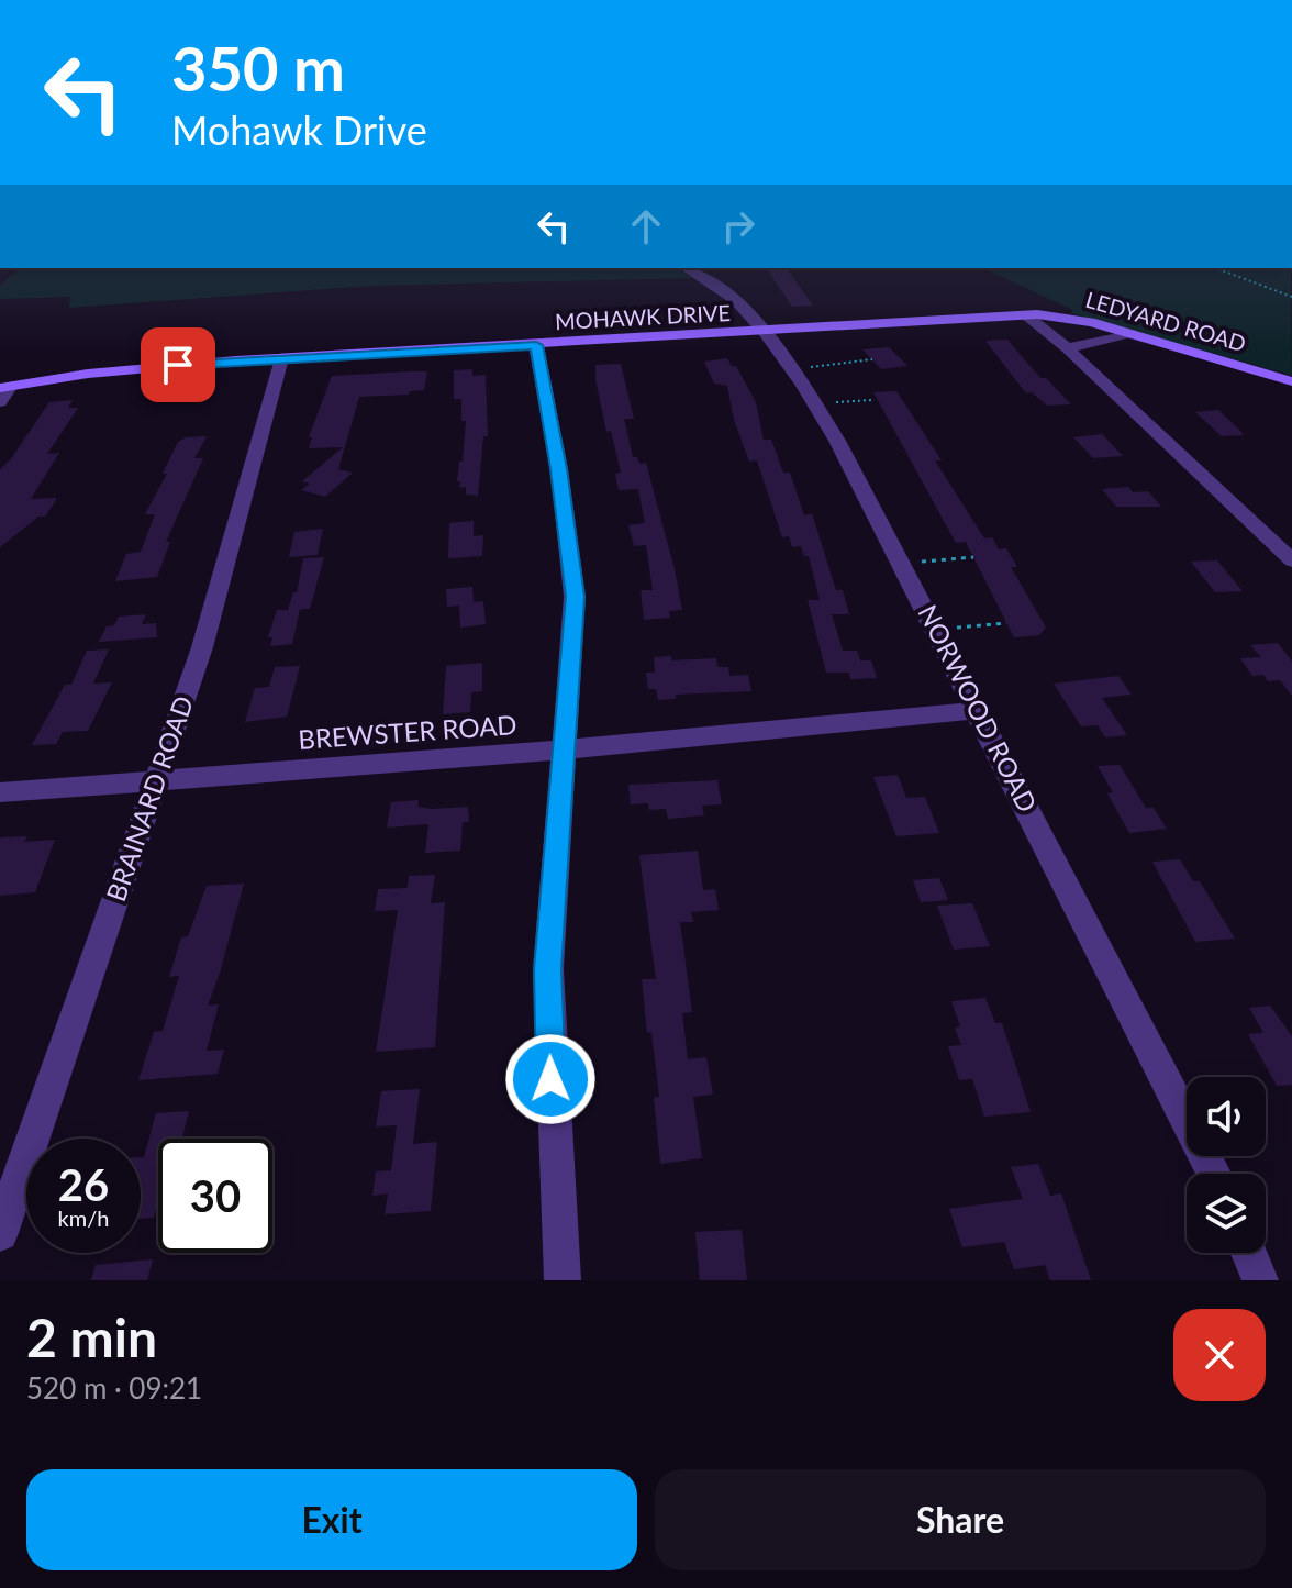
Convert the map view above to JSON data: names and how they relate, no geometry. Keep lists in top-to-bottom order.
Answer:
{
  "streets": {
    "street": [
      "MOHAWK DRIVE",
      "LEDYARD ROAD",
      "NORWOOD ROAD",
      "BREWSTER ROAD",
      "BRAINARD ROAD"
    ]
  },
  "crossings": [
    ["MOHAWK DRIVE", "LEDYARD ROAD"],
    ["MOHAWK DRIVE", "NORWOOD ROAD"],
    ["MOHAWK DRIVE", "BRAINARD ROAD"],
    ["NORWOOD ROAD", "BREWSTER ROAD"],
    ["BREWSTER ROAD", "BRAINARD ROAD"]
  ],
  "page": {
    "turn": ["350 m", "Mohawk Drive"],
    "speed": "26 km/h",
    "limit": "30",
    "heading": ["2 min", "520 m · 09:21"],
    "buttons": ["Exit", "Share"]
  }
}
